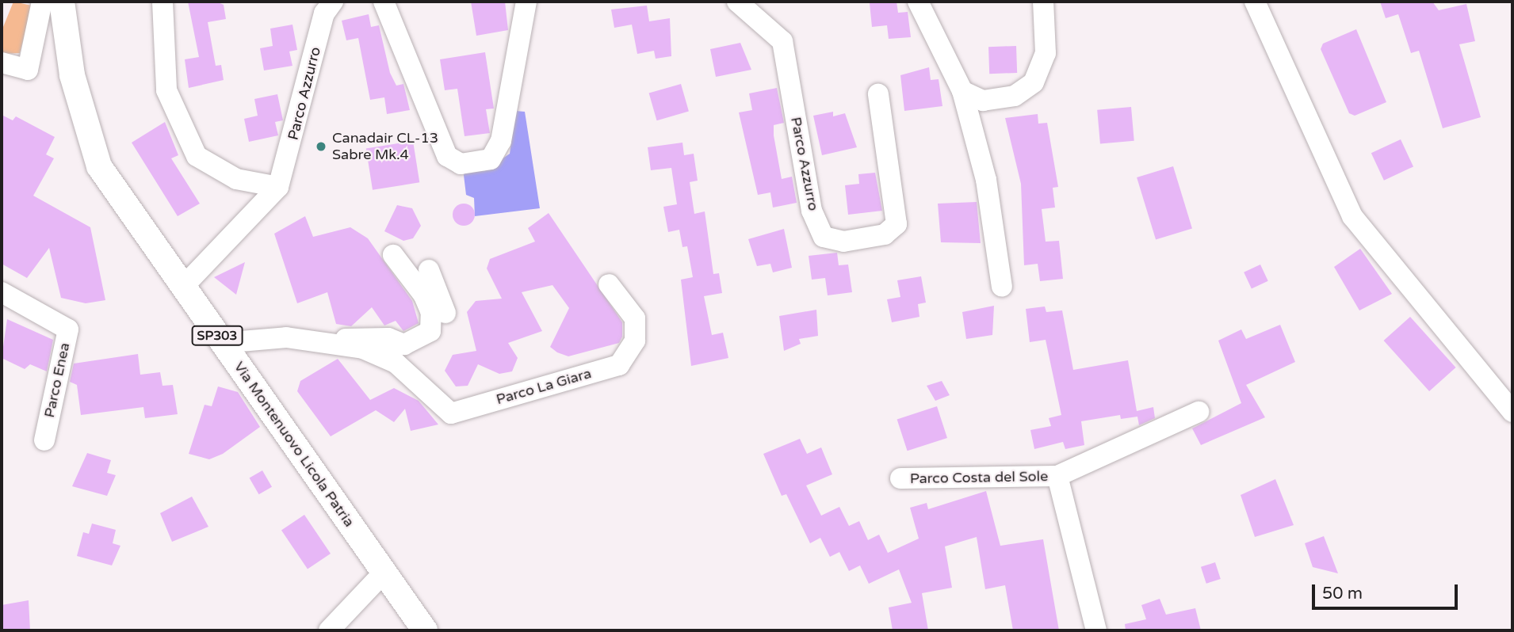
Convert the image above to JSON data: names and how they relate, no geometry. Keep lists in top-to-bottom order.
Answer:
{
  "streets": {
    "main road": ["SP303", "Via Montenuovo Licola Patria"],
    "street": [
      "Parco Azzurro",
      "Parco Enea",
      "Parco La Giara",
      "Parco Costa del Sole"
    ]
  },
  "crossings": [
    ["Parco Azzurro", "Via Montenuovo Licola Patria"],
    ["Parco La Giara", "Via Montenuovo Licola Patria"]
  ],
  "places": ["Canadair CL-13 Sabre Mk.4"],
  "scale_bar": "50 m"
}
